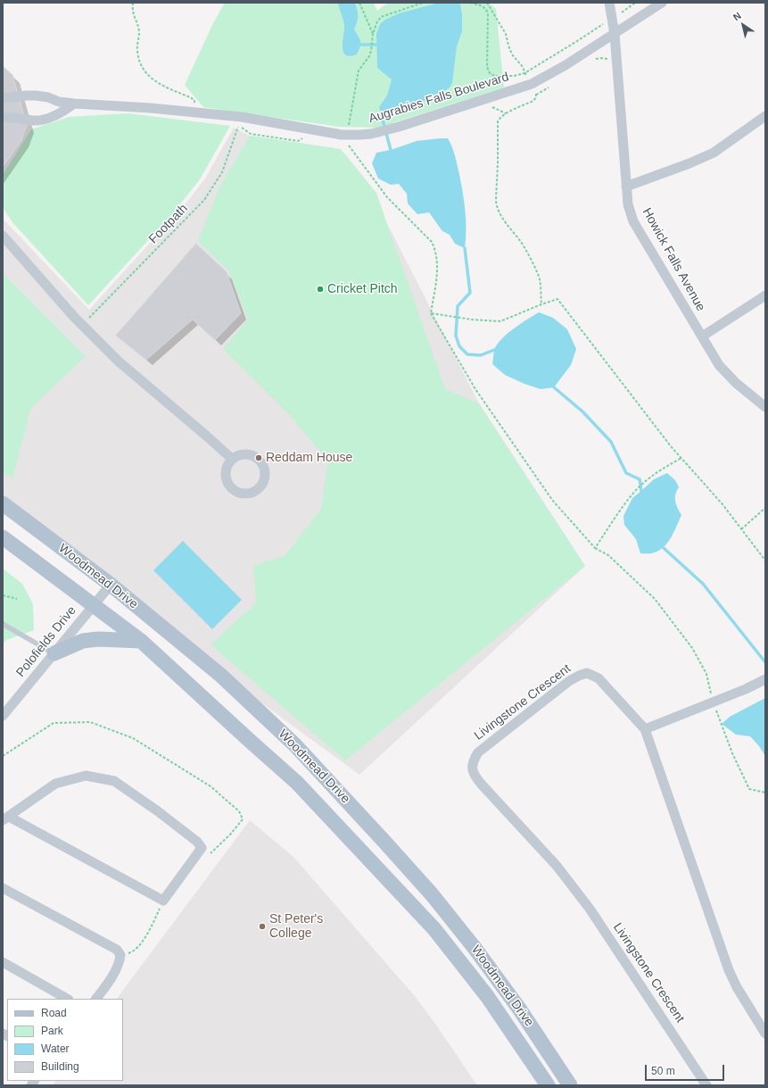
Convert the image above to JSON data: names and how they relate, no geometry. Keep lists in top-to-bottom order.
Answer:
{
  "streets": {
    "main road": ["Woodmead Drive"],
    "street": [
      "Augrabies Falls Boulevard",
      "Howick Falls Avenue",
      "Polofields Drive",
      "Livingstone Crescent"
    ],
    "path": ["Footpath"]
  },
  "crossings": [
    ["Augrabies Falls Boulevard", "Footpath"],
    ["Augrabies Falls Boulevard", "Howick Falls Avenue"],
    ["Woodmead Drive", "Polofields Drive"]
  ],
  "places": ["Cricket Pitch", "Reddam House", "St Peter's College"],
  "legend": [
    "Road",
    "Park",
    "Water",
    "Building"
  ],
  "scale_bar": "50 m",
  "north": "top left"
}
